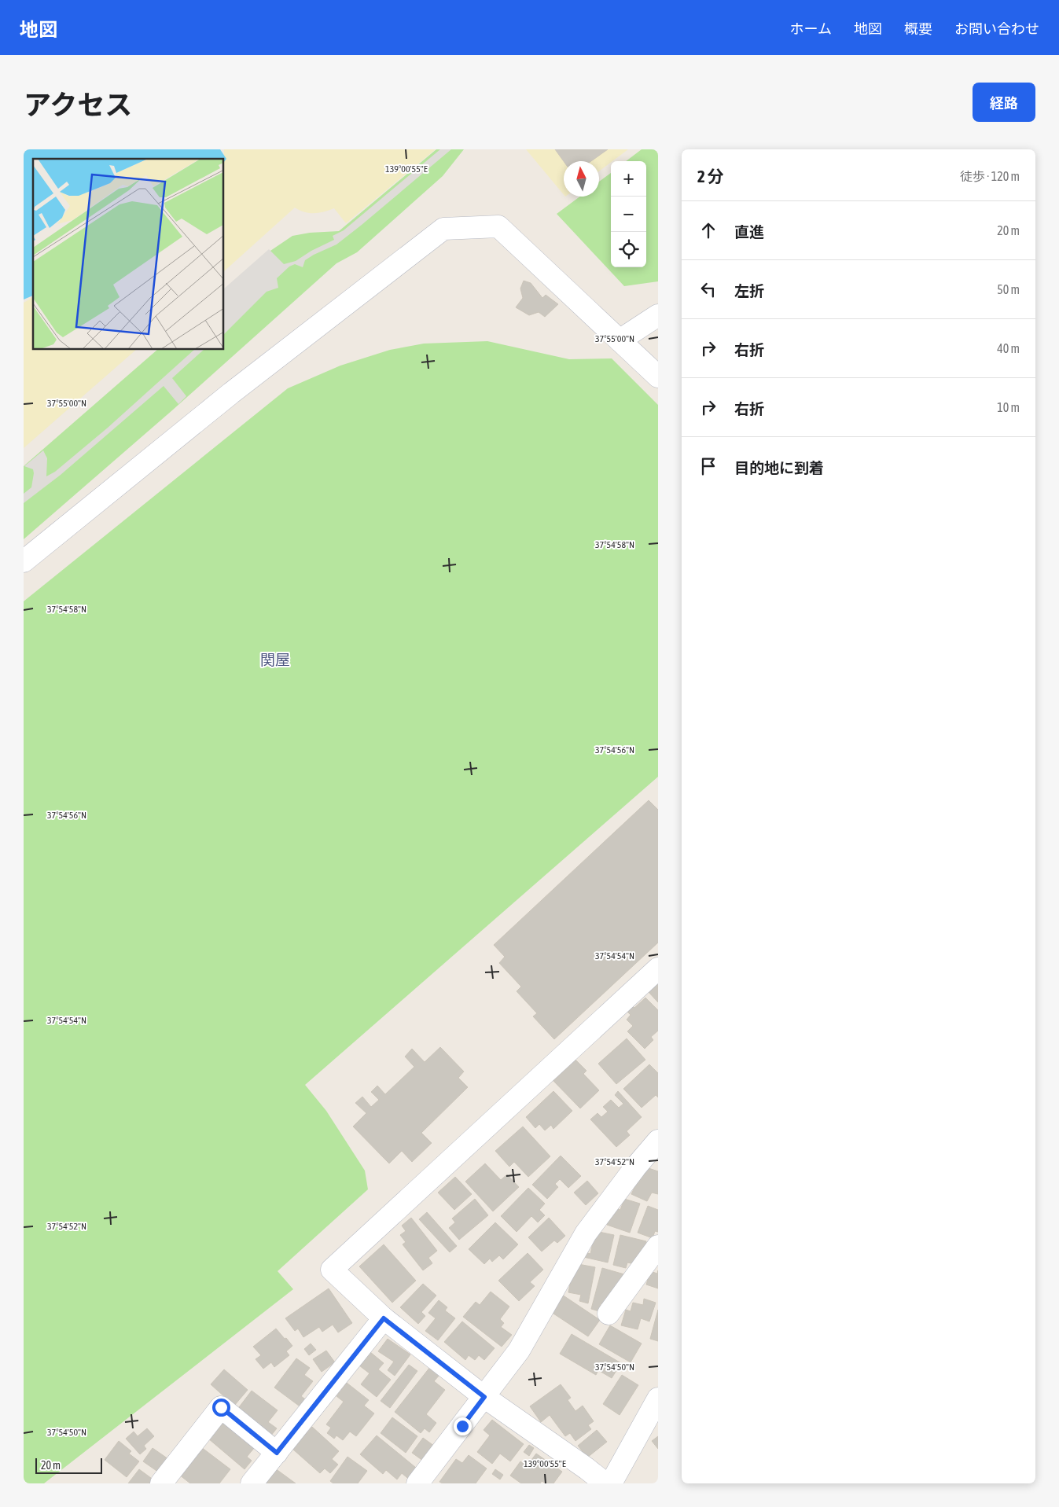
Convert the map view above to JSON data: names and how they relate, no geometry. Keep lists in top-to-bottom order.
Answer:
{
  "districts": ["関屋"],
  "scale_bar": "20 m",
  "north": "top",
  "page": {
    "header": "地図",
    "nav": [
      "ホーム",
      "地図",
      "概要",
      "お問い合わせ"
    ],
    "title": "アクセス",
    "buttons": "経路",
    "heading": ["2 分", "徒歩 · 120 m"],
    "map_buttons": ["+", "−"],
    "list": [
      ["直進", "20 m"],
      ["左折", "50 m"],
      ["右折", "40 m"],
      ["右折", "10 m"],
      "目的地に到着"
    ],
    "scale": "20 m"
  },
  "coordinates": [
    "139°00'55\"E",
    "37°55'00\"N",
    "37°54'58\"N",
    "37°54'56\"N",
    "37°54'54\"N",
    "37°54'52\"N",
    "37°54'50\"N"
  ]
}
